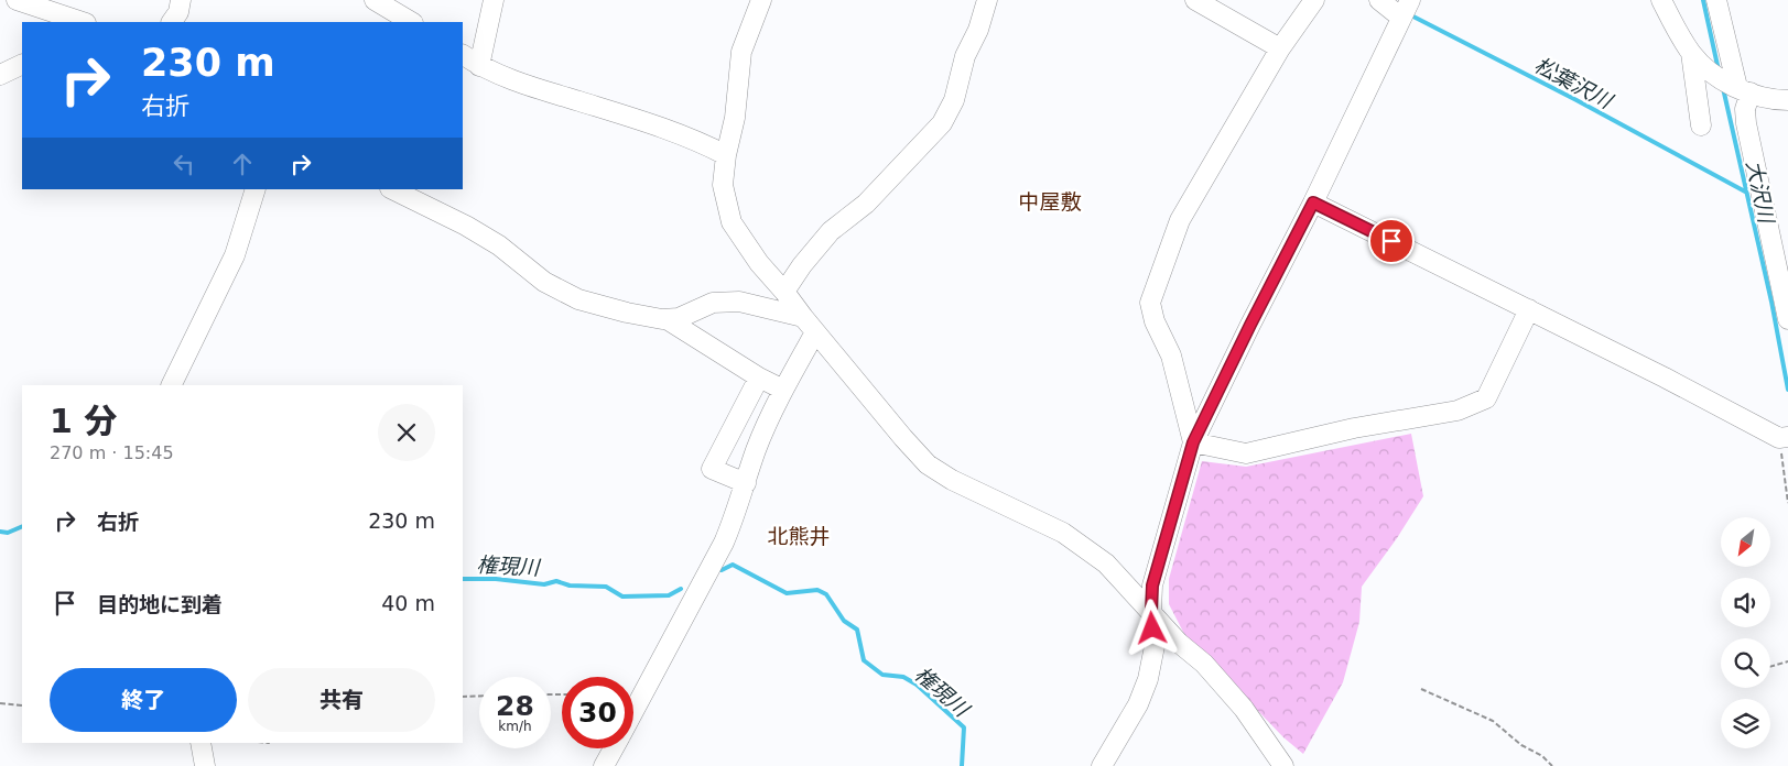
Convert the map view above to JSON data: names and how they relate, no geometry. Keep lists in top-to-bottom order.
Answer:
{
  "districts": ["中屋敷", "北熊井"],
  "water": ["松葉沢川", "大沢川", "権現川"],
  "north": "bottom left",
  "page": {
    "turn": ["230 m", "右折"],
    "heading": ["1 分", "270 m · 15:45"],
    "list": [
      {
        "name": "右折",
        "value": "230 m"
      },
      {
        "name": "目的地に到着",
        "value": "40 m"
      }
    ],
    "buttons": ["終了", "共有"],
    "speed": "28 km/h",
    "limit": "30"
  }
}
